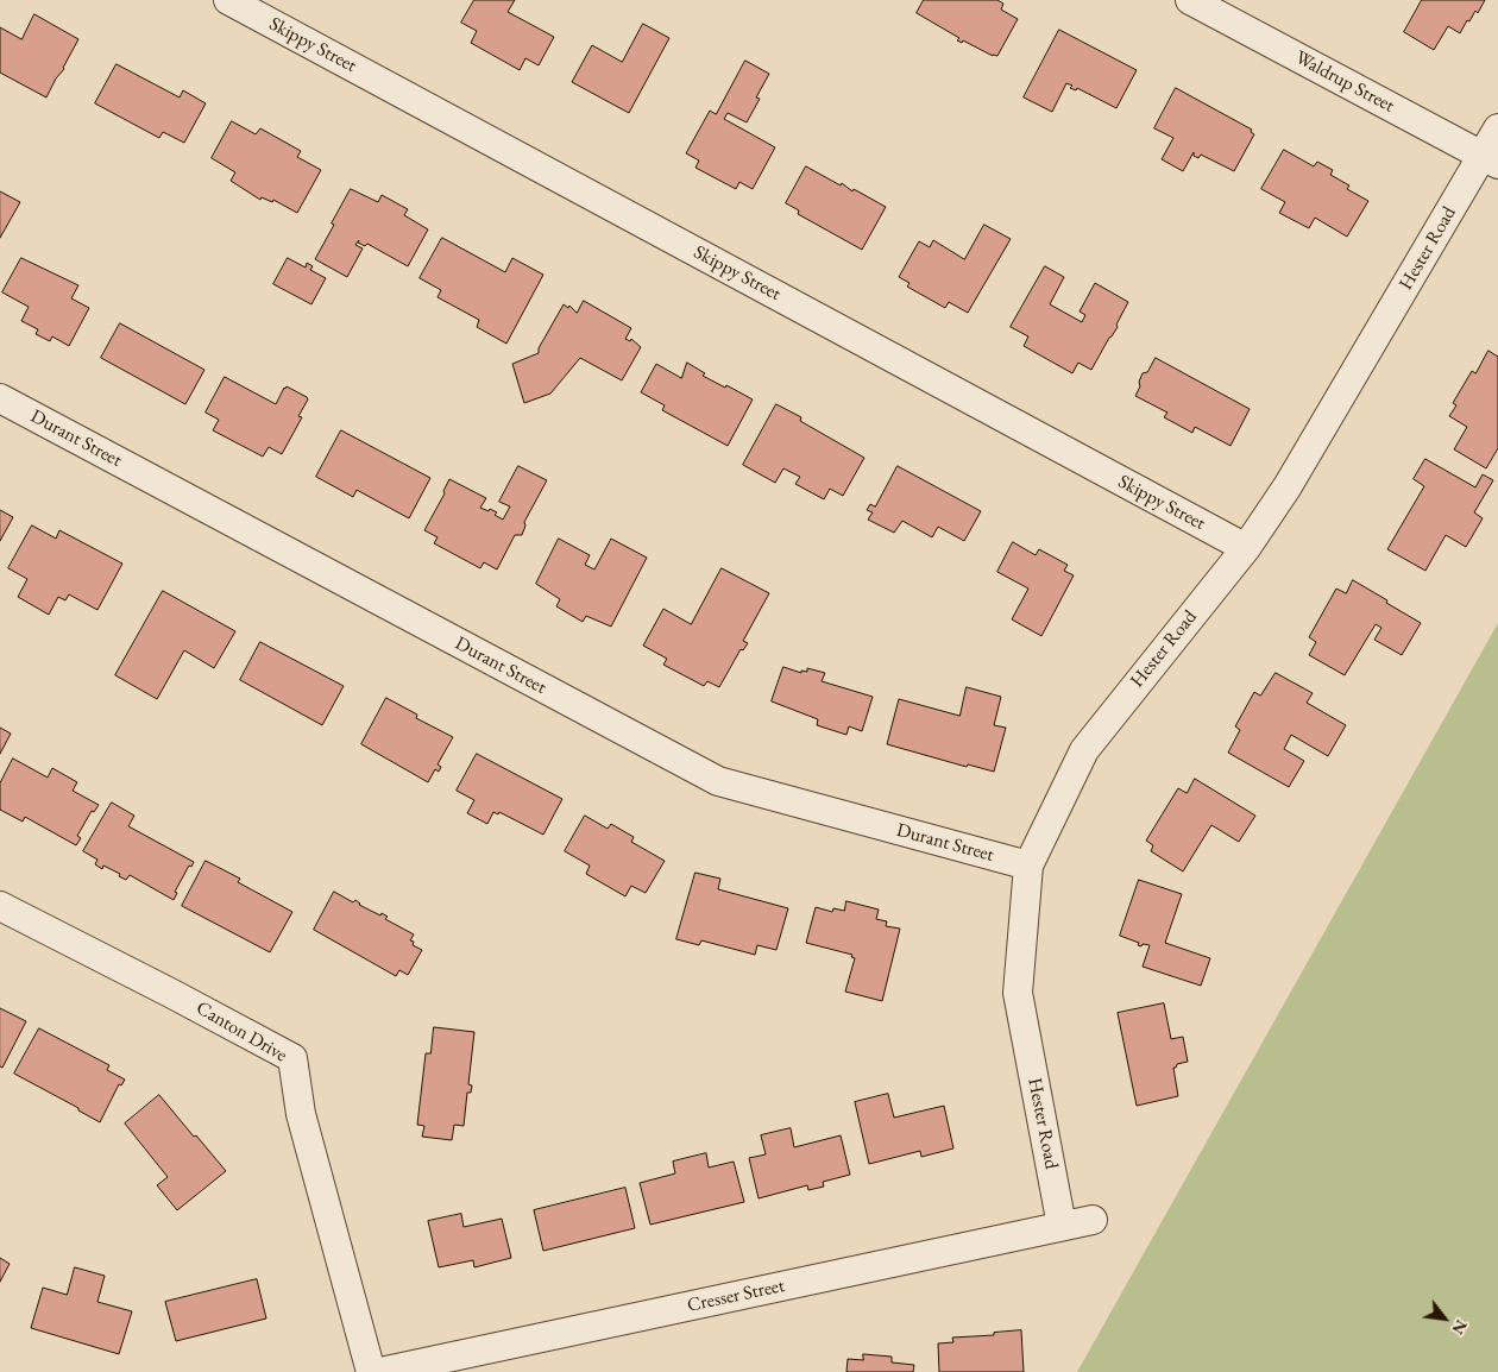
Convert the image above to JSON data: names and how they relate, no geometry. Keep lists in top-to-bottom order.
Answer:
{
  "streets": {
    "street": [
      "Skippy Street",
      "Waldrup Street",
      "Hester Road",
      "Durant Street",
      "Canton Drive",
      "Cresser Street"
    ]
  },
  "crossings": [
    ["Skippy Street", "Hester Road"],
    ["Waldrup Street", "Hester Road"],
    ["Hester Road", "Durant Street"],
    ["Hester Road", "Cresser Street"]
  ],
  "north": "bottom right"
}
